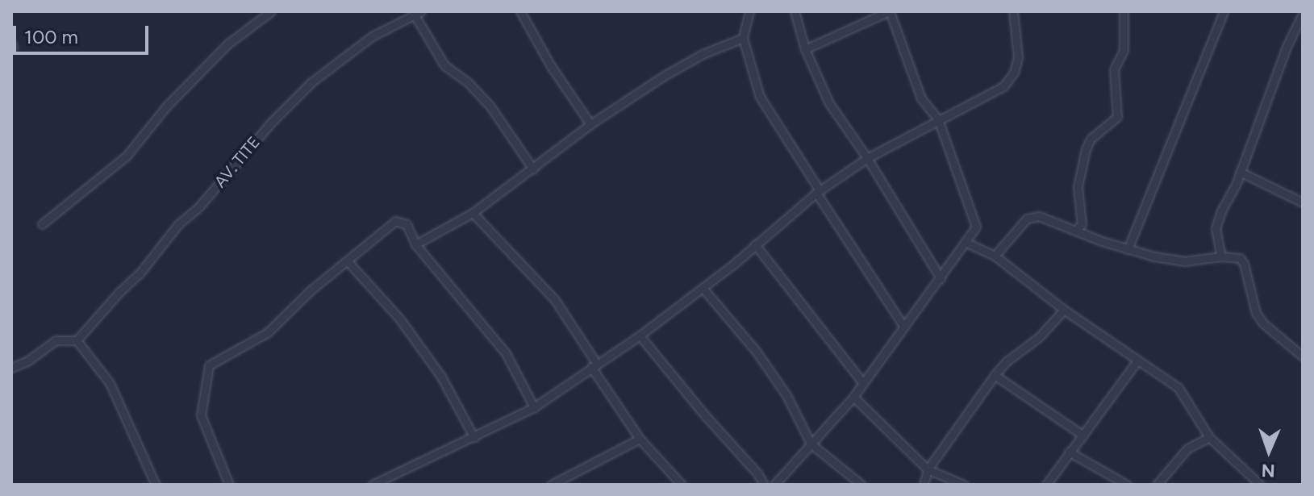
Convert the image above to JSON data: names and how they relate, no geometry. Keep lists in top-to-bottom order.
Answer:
{
  "streets": {
    "street": ["AV. TITE"]
  },
  "scale_bar": "100 m",
  "north": "bottom"
}
